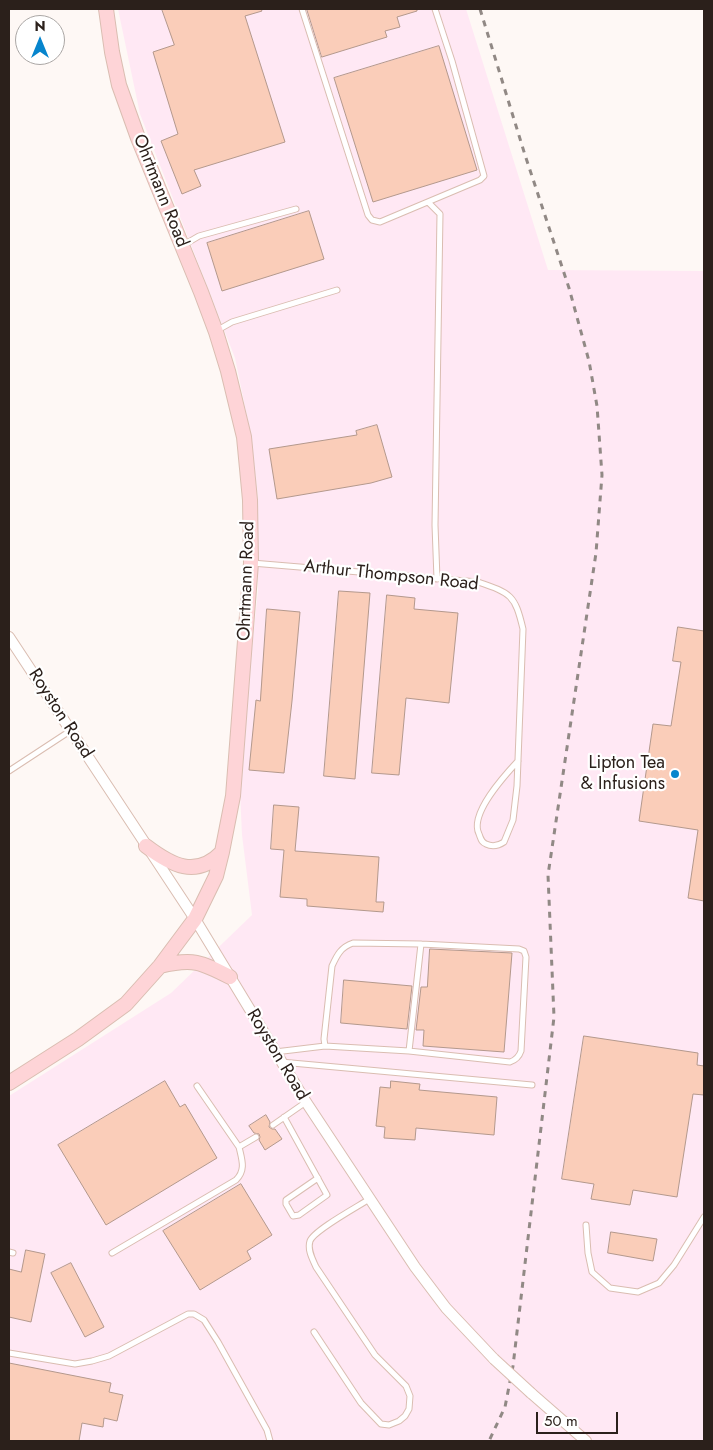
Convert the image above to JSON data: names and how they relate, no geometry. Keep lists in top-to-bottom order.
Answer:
{
  "streets": {
    "main road": ["Ohrtmann Road"],
    "street": ["Royston Road"],
    "lane": ["Arthur Thompson Road"]
  },
  "crossings": [
    ["Ohrtmann Road", "Arthur Thompson Road"],
    ["Ohrtmann Road", "Royston Road"]
  ],
  "places": ["Lipton Tea & Infusions"],
  "scale_bar": "50 m",
  "north": "top"
}
